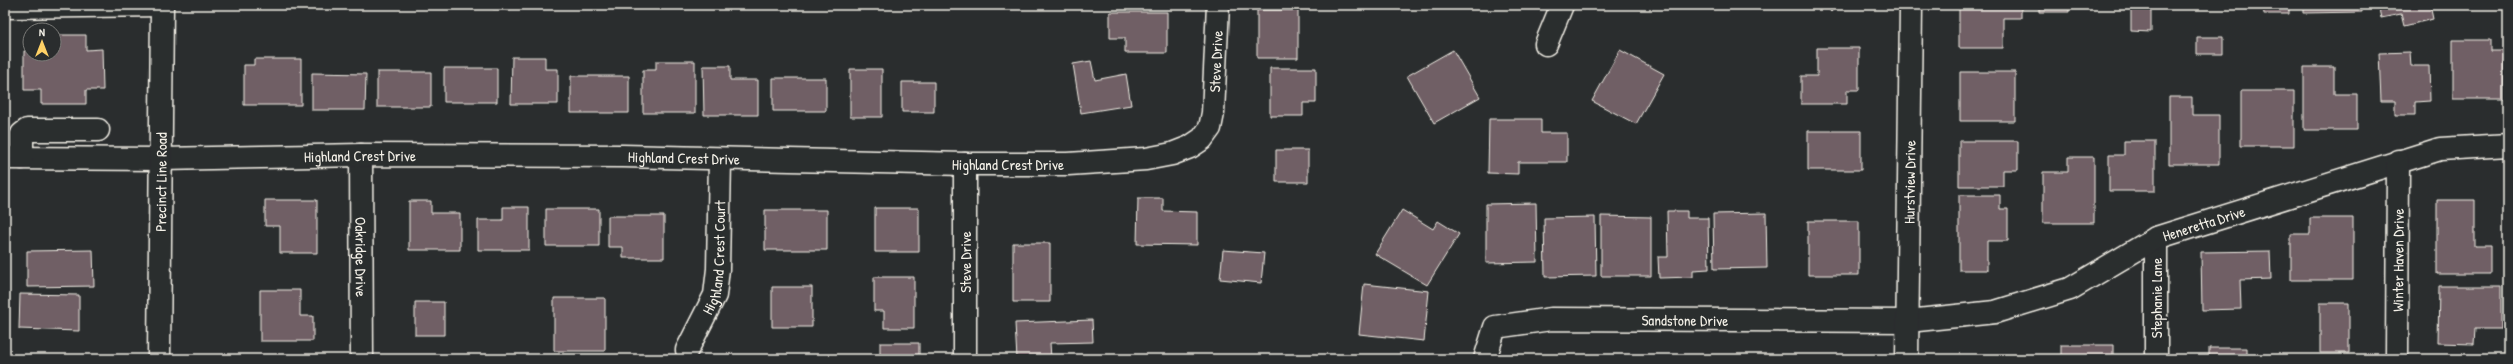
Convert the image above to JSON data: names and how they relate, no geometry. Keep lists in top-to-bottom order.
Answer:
{
  "streets": {
    "street": [
      "Steve Drive",
      "Highland Crest Drive",
      "Precinct Line Road",
      "Hurstview Drive",
      "Heneretta Drive",
      "Highland Crest Court",
      "Oakridge Drive",
      "Winter Haven Drive",
      "Stephanie Lane",
      "Sandstone Drive"
    ]
  },
  "crossings": [
    ["Steve Drive", "Highland Crest Drive"],
    ["Highland Crest Drive", "Precinct Line Road"],
    ["Highland Crest Drive", "Highland Crest Court"],
    ["Highland Crest Drive", "Oakridge Drive"],
    ["Hurstview Drive", "Heneretta Drive"],
    ["Hurstview Drive", "Sandstone Drive"],
    ["Heneretta Drive", "Winter Haven Drive"],
    ["Heneretta Drive", "Stephanie Lane"],
    ["Heneretta Drive", "Sandstone Drive"]
  ],
  "north": "top"
}
